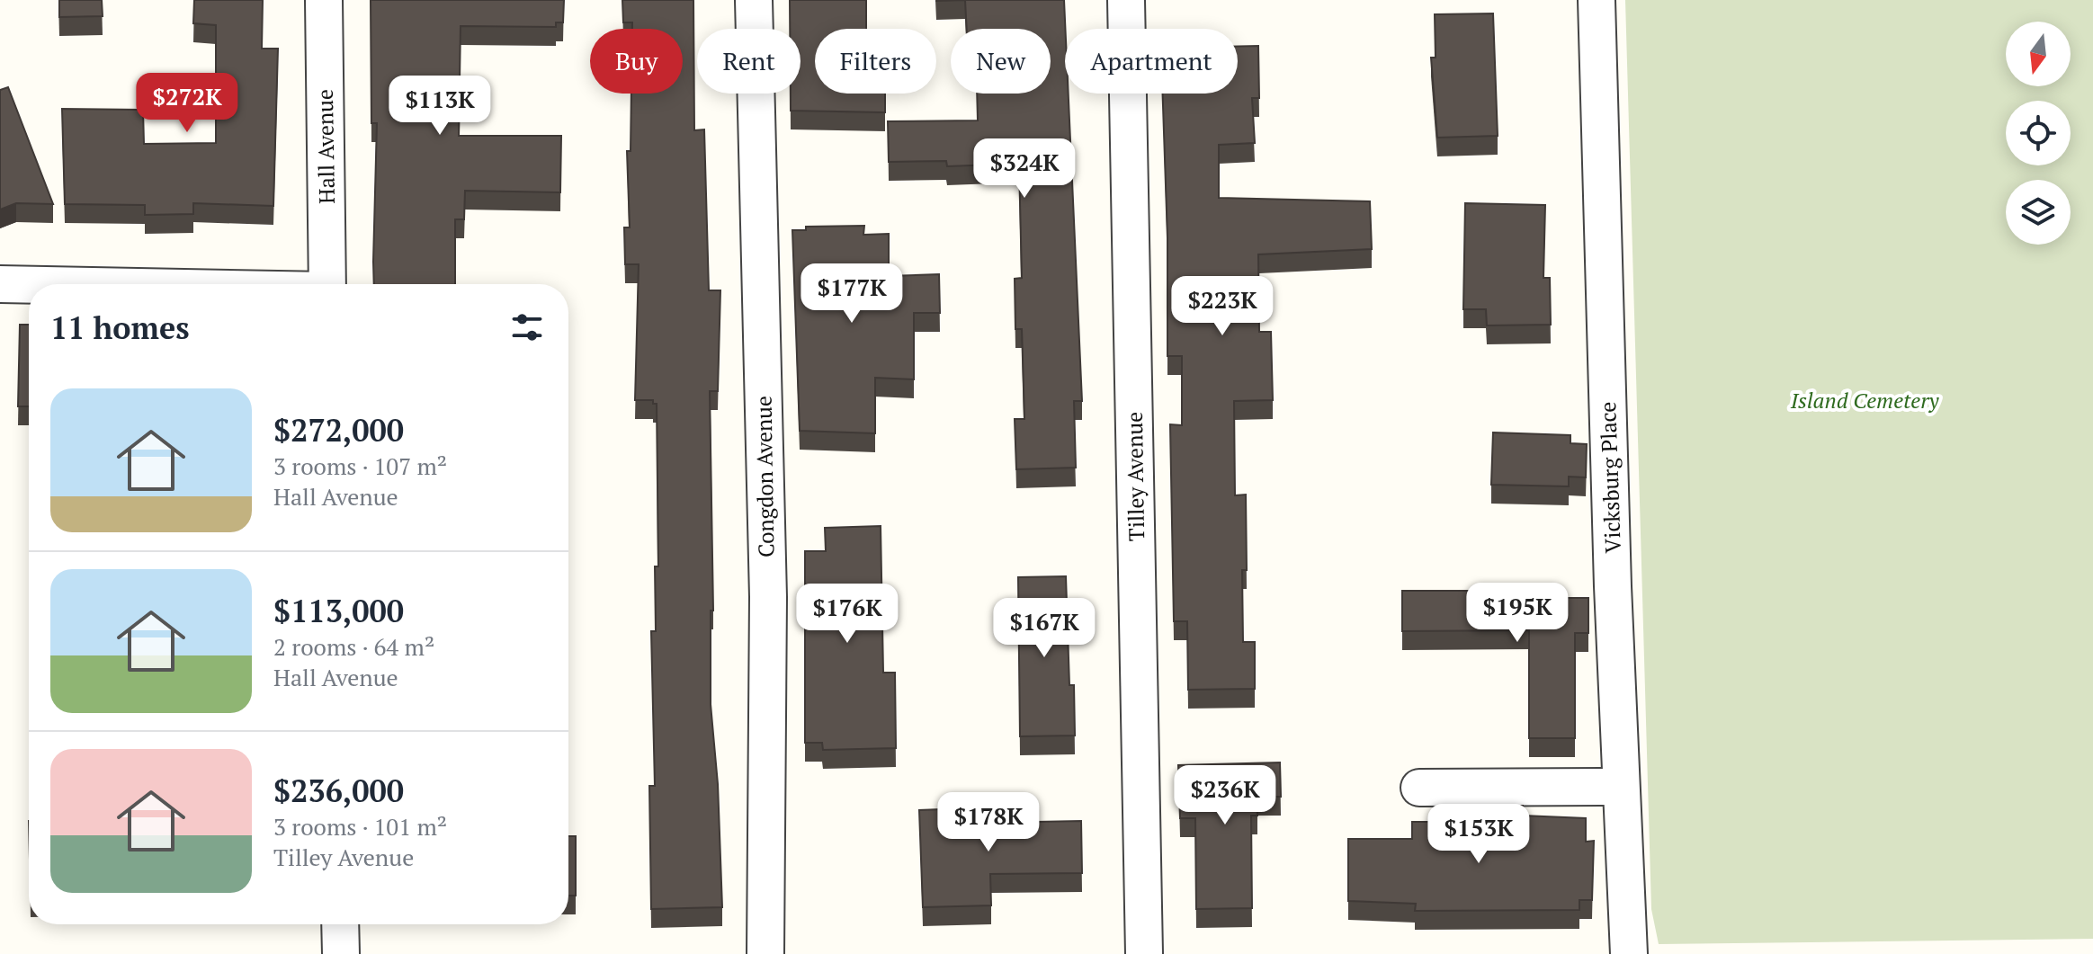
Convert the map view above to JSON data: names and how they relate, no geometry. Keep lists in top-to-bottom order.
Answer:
{
  "streets": {
    "street": [
      "Hall Avenue",
      "Congdon Avenue",
      "Tilley Avenue",
      "Vicksburg Place"
    ]
  },
  "parks": ["Island Cemetery"],
  "north": "bottom",
  "page": {
    "chip": [
      "Buy",
      "Rent",
      "Filters",
      "New",
      "Apartment"
    ],
    "price": [
      "$272K",
      "$113K",
      "$324K",
      "$177K",
      "$223K",
      "$195K",
      "$176K",
      "$167K",
      "$236K",
      "$178K",
      "$153K"
    ],
    "heading": "11 homes",
    "list": [
      {
        "name": "$272,000",
        "note": "3 rooms · 107 m² · Hall Avenue"
      },
      {
        "name": "$113,000",
        "note": "2 rooms · 64 m² · Hall Avenue"
      },
      {
        "name": "$236,000",
        "note": "3 rooms · 101 m² · Tilley Avenue"
      }
    ]
  }
}
